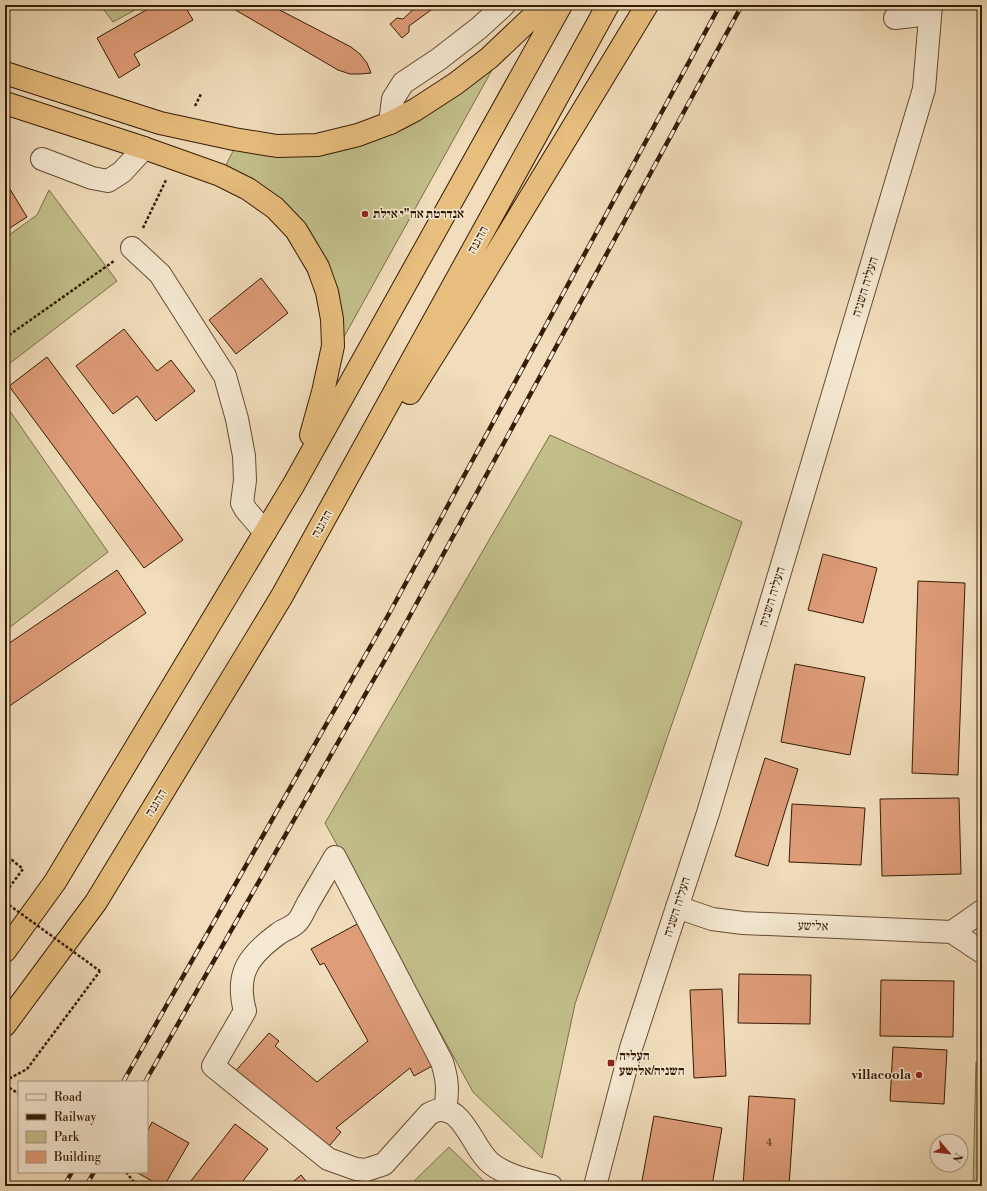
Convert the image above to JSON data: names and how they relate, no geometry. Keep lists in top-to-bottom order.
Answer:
{
  "streets": {
    "highway": ["ההגנה"],
    "street": ["העליה השניה", "אלישע"]
  },
  "crossings": [
    ["העליה השניה", "אלישע"]
  ],
  "places": {
    "other": ["אנדרטת אח\"י אילת", "villacoola"],
    "transit": ["העליה השניה/אלישע"]
  },
  "house_numbers": ["4"],
  "legend": [
    "Road",
    "Railway",
    "Park",
    "Building"
  ],
  "north": "bottom right"
}
